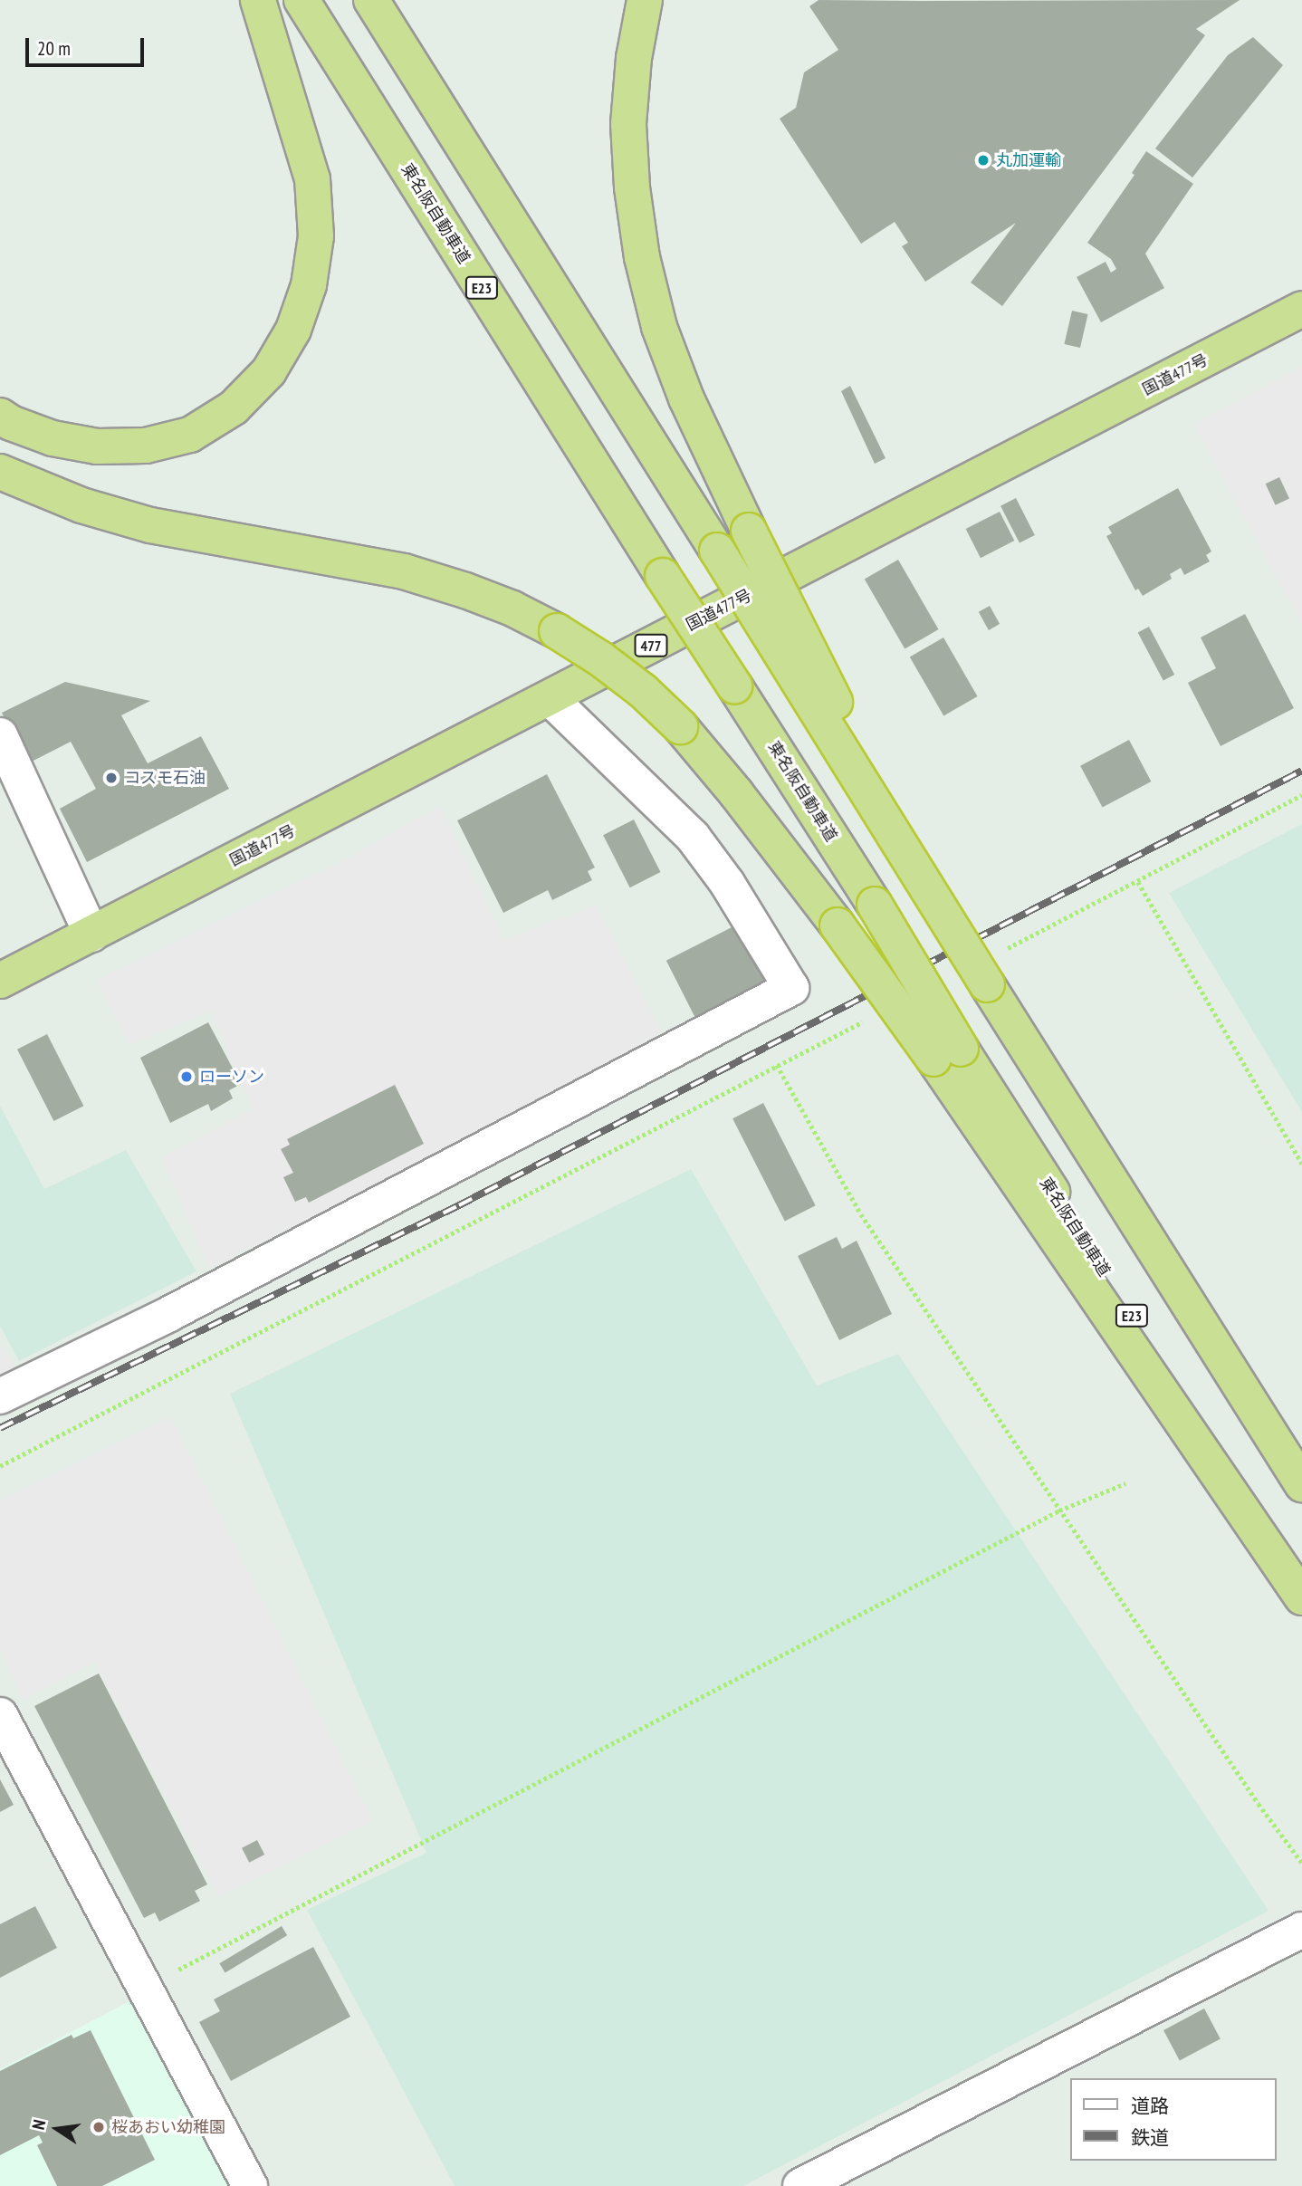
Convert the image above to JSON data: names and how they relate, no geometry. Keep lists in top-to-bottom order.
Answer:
{
  "streets": {
    "highway": [
      "東名阪自動車道",
      "E23",
      "国道477号",
      "477"
    ]
  },
  "places": [
    "丸加運輸",
    "コスモ石油",
    "ローソン",
    "桜あおい幼稚園"
  ],
  "legend": ["道路", "鉄道"],
  "scale_bar": "20 m",
  "north": "left"
}
